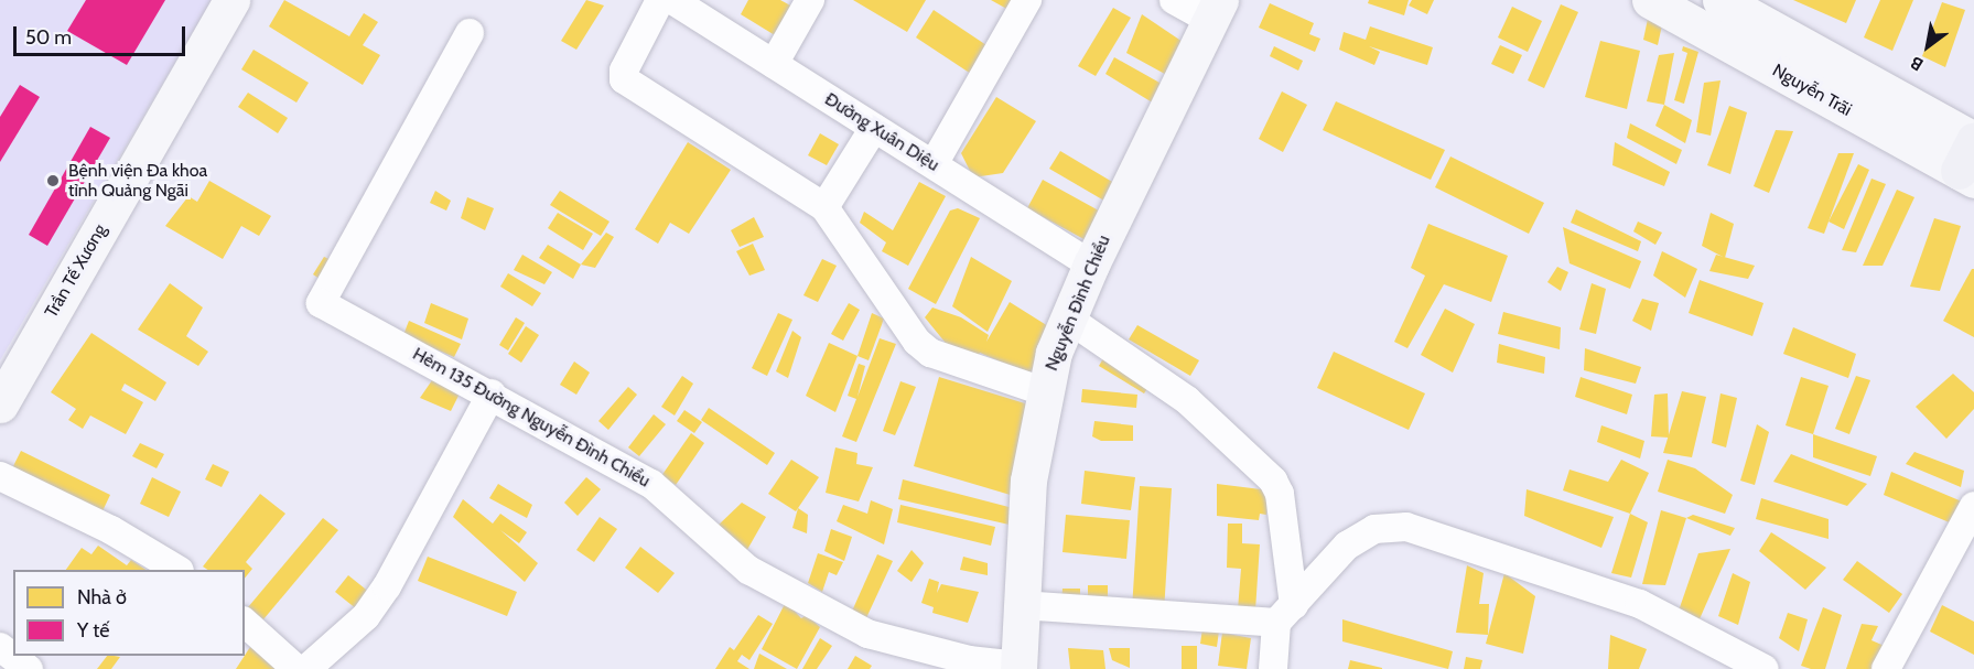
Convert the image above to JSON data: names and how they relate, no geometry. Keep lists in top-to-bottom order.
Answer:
{
  "streets": {
    "street": [
      "Nguyễn Trãi",
      "Đường Xuân Diệu",
      "Trần Tế Xương",
      "Nguyễn Đình Chiểu",
      "Hẻm 135 Đường Nguyễn Đình Chiểu"
    ]
  },
  "crossings": [
    ["Đường Xuân Diệu", "Nguyễn Đình Chiểu"],
    ["Nguyễn Đình Chiểu", "Hẻm 135 Đường Nguyễn Đình Chiểu"]
  ],
  "places": ["Bệnh viện Đa khoa tỉnh Quảng Ngãi"],
  "legend": ["Nhà ở", "Y tế"],
  "scale_bar": "50 m",
  "north": "bottom left"
}
